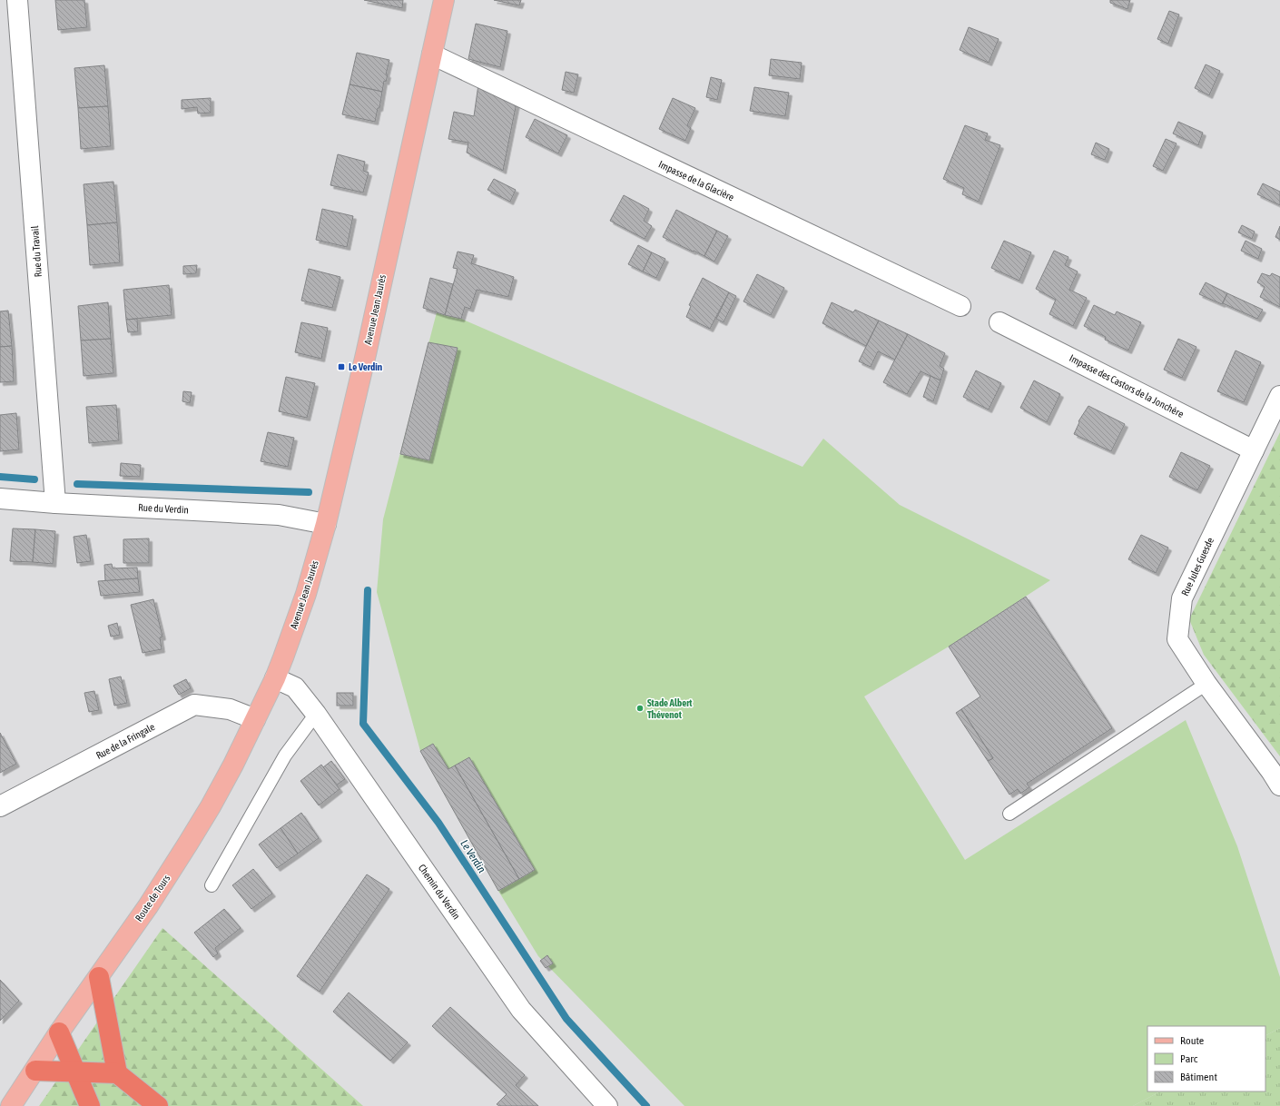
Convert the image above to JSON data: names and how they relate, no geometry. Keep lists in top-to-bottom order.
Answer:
{
  "streets": {
    "main road": ["Avenue Jean Jaurès", "Route de Tours"],
    "street": [
      "Impasse de la Glacière",
      "Rue du Travail",
      "Impasse des Castors de la Jonchère",
      "Rue du Verdin",
      "Rue Jules Guesde",
      "Rue de la Fringale",
      "Chemin du Verdin"
    ]
  },
  "crossings": [
    ["Impasse de la Glacière", "Avenue Jean Jaurès"],
    ["Rue du Travail", "Rue du Verdin"],
    ["Avenue Jean Jaurès", "Rue du Verdin"],
    ["Avenue Jean Jaurès", "Chemin du Verdin"],
    ["Avenue Jean Jaurès", "Route de Tours"],
    ["Impasse des Castors de la Jonchère", "Rue Jules Guesde"],
    ["Rue de la Fringale", "Route de Tours"],
    ["Chemin du Verdin", "Route de Tours"]
  ],
  "water": ["Le Verdin"],
  "places": {
    "transit": ["Le Verdin"],
    "other": ["Stade Albert Thévenot"]
  },
  "legend": ["Route", "Parc", "Bâtiment"]
}
